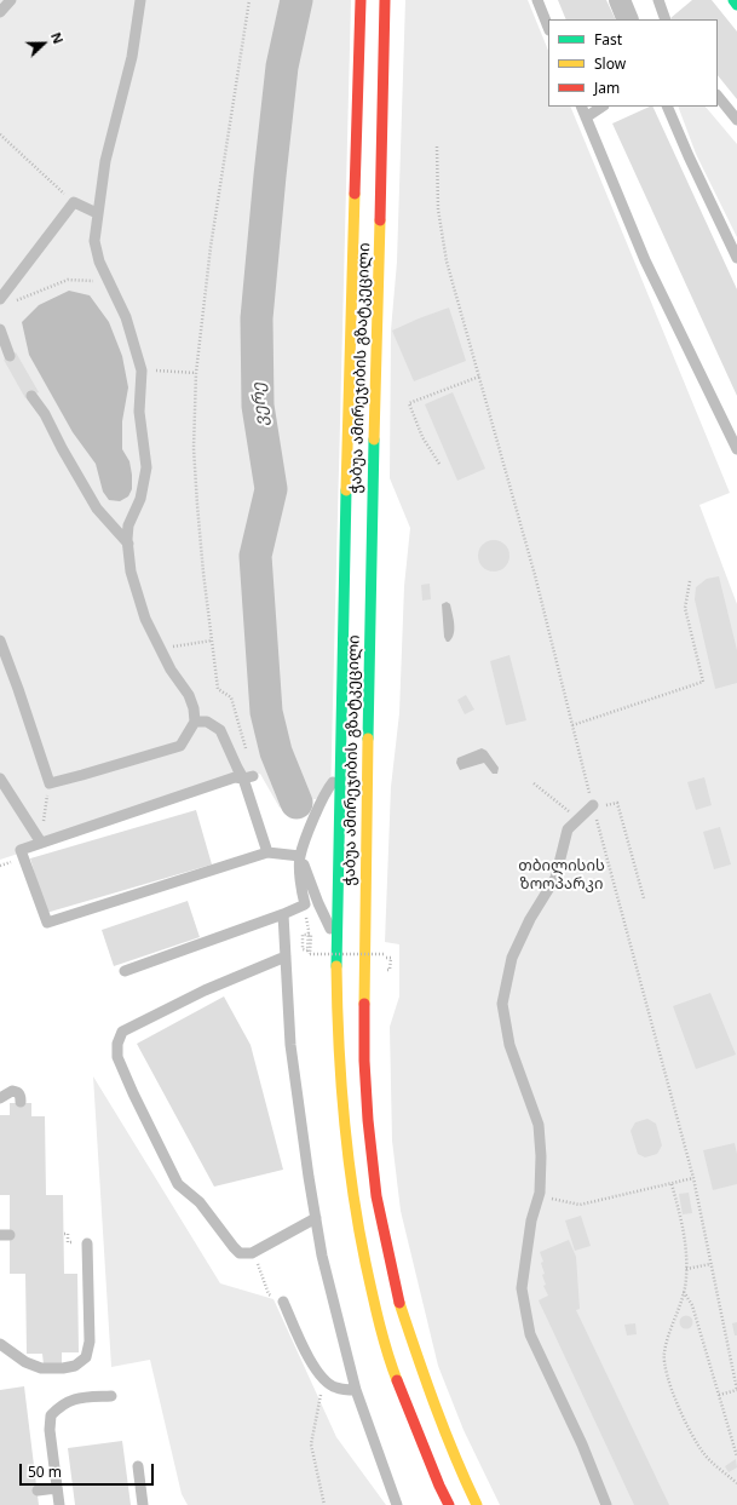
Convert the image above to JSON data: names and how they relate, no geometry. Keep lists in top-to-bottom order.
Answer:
{
  "streets": {
    "main road": ["ჭაბუა ამირეჯიბის გზატკეცილი"]
  },
  "water": ["ვერე"],
  "parks": ["თბილისის ზოოპარკი"],
  "legend": ["Fast", "Slow", "Jam"],
  "scale_bar": "50 m",
  "north": "right"
}
